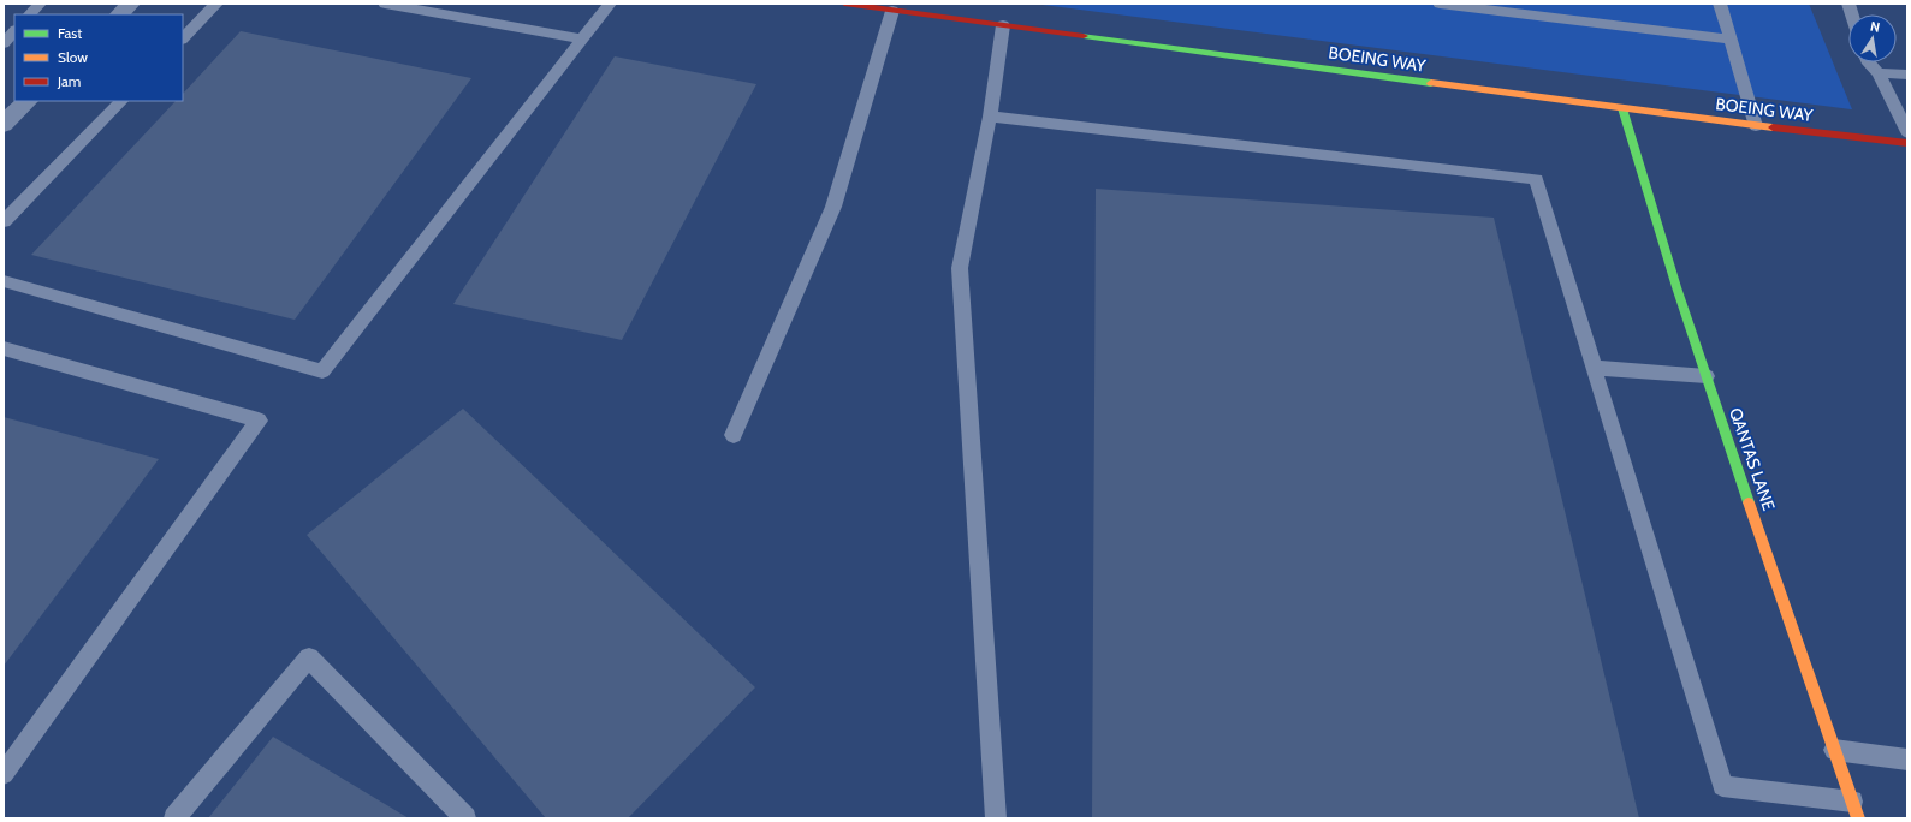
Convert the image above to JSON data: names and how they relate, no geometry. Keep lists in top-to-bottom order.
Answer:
{
  "streets": {
    "street": ["BOEING WAY", "QANTAS LANE"]
  },
  "crossings": [
    ["BOEING WAY", "QANTAS LANE"]
  ],
  "legend": ["Fast", "Slow", "Jam"],
  "north": "top"
}
